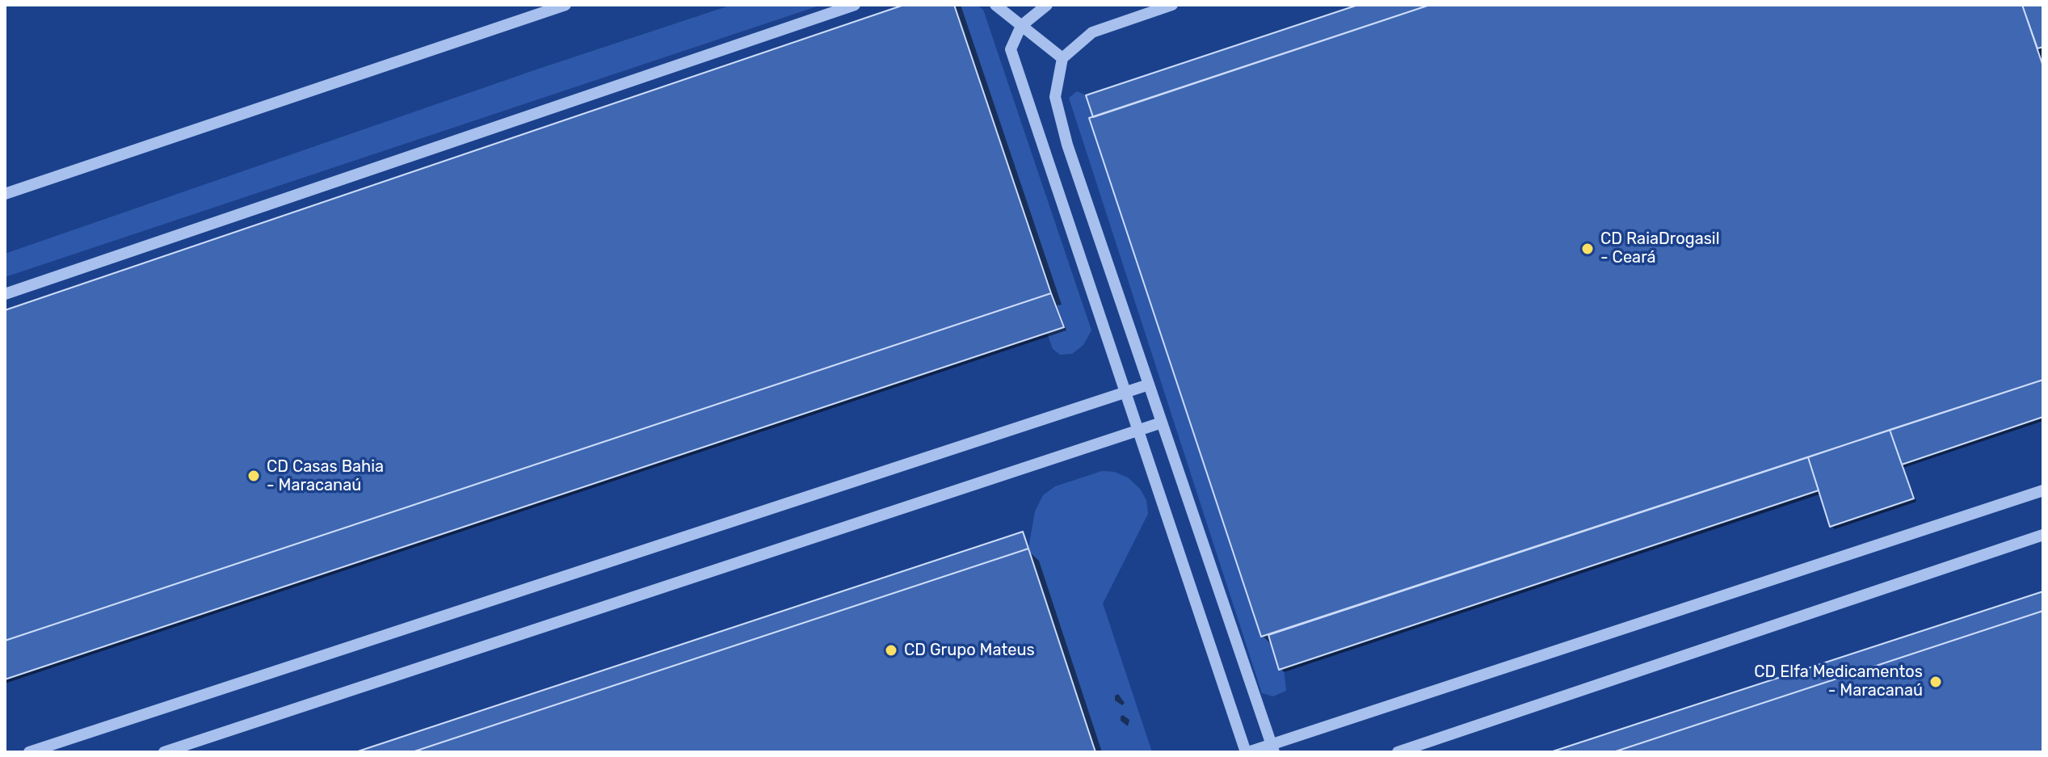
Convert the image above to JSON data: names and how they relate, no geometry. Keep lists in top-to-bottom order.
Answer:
{
  "places": [
    "CD RaiaDrogasil - Ceará",
    "CD Casas Bahia - Maracanaú",
    "CD Grupo Mateus",
    "CD Elfa Medicamentos - Maracanaú"
  ]
}
